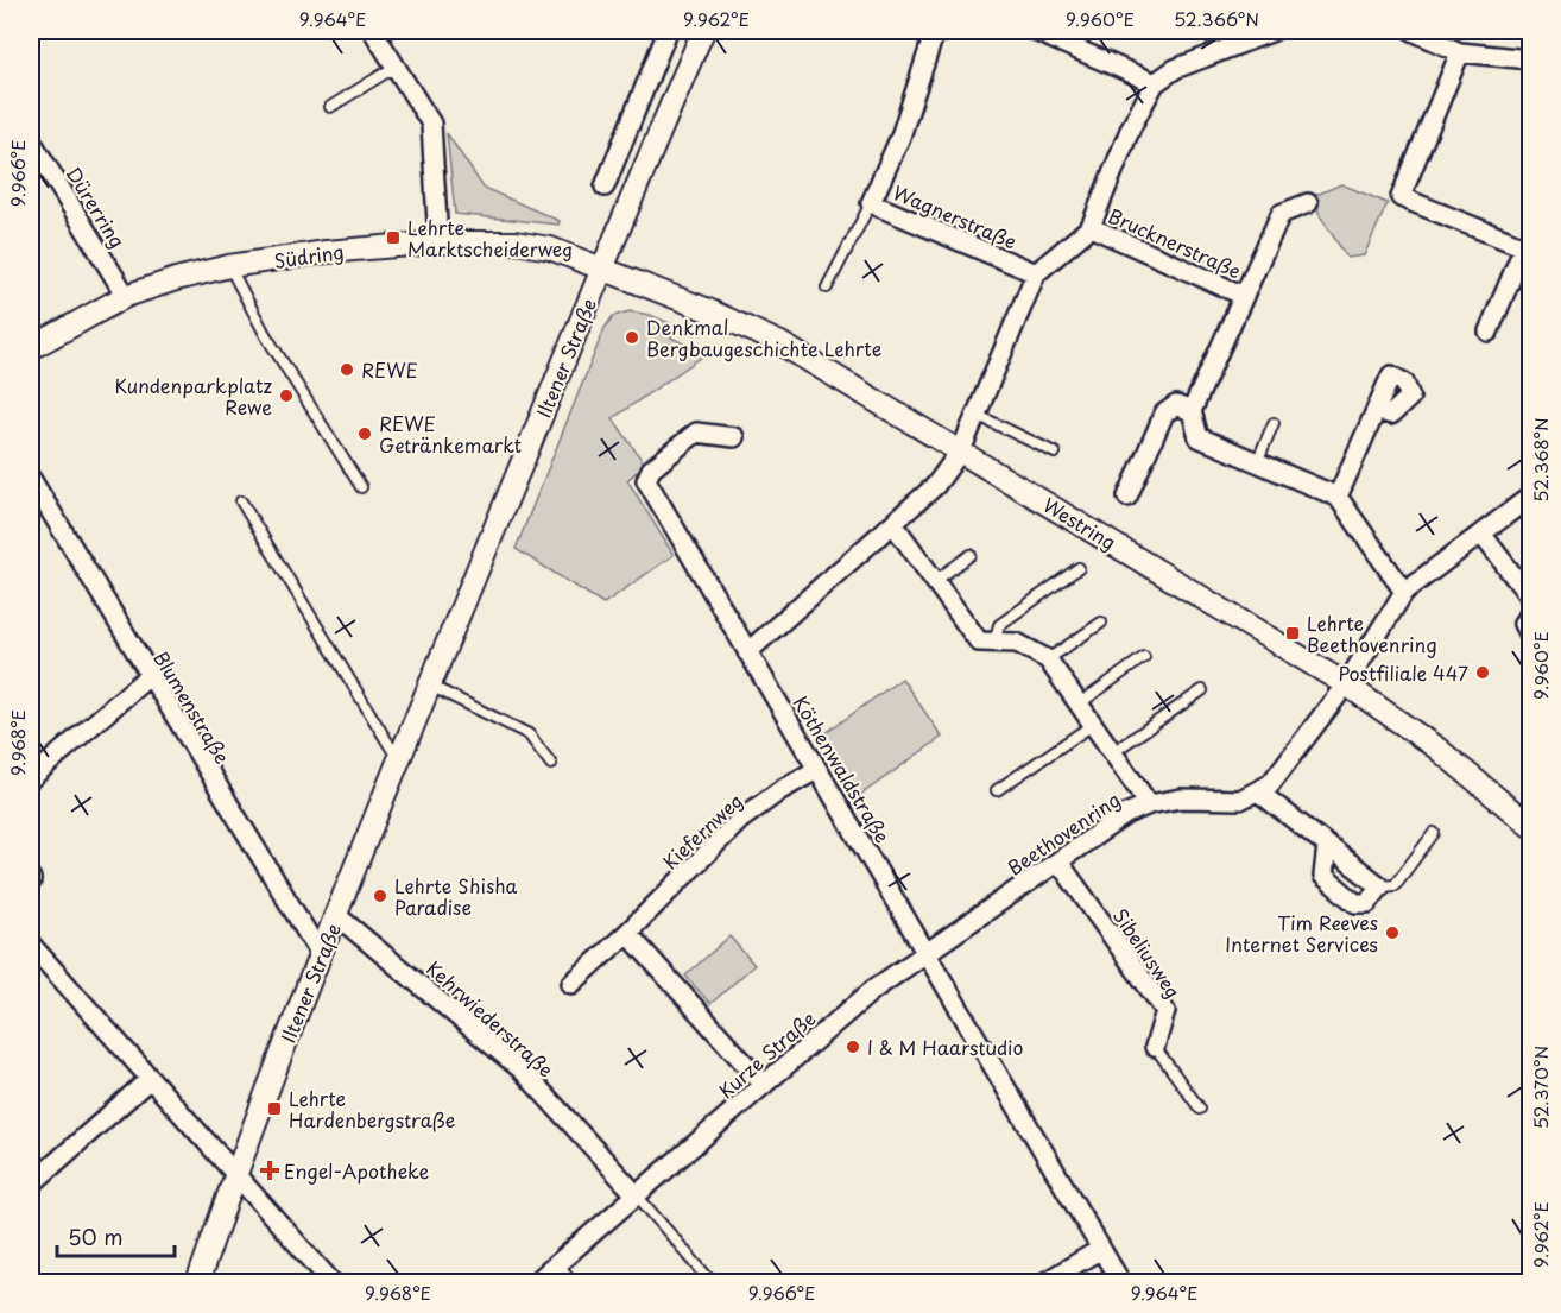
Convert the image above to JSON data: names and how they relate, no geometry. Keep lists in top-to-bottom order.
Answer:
{
  "streets": {
    "street": [
      "Dürerring",
      "Wagnerstraße",
      "Brucknerstraße",
      "Südring",
      "Iltener Straße",
      "Westring",
      "Blumenstraße",
      "Köthenwaldstraße",
      "Kiefernweg",
      "Beethovenring",
      "Sibeliusweg",
      "Kehrwiederstraße",
      "Kurze Straße"
    ]
  },
  "crossings": [
    ["Dürerring", "Südring"],
    ["Südring", "Iltener Straße"],
    ["Südring", "Westring"],
    ["Iltener Straße", "Westring"],
    ["Iltener Straße", "Blumenstraße"],
    ["Iltener Straße", "Kehrwiederstraße"],
    ["Köthenwaldstraße", "Kiefernweg"],
    ["Köthenwaldstraße", "Beethovenring"],
    ["Köthenwaldstraße", "Kurze Straße"],
    ["Beethovenring", "Sibeliusweg"],
    ["Beethovenring", "Kurze Straße"],
    ["Kehrwiederstraße", "Kurze Straße"]
  ],
  "places": {
    "transit": ["Lehrte Marktscheiderweg", "Lehrte Beethovenring", "Lehrte Hardenbergstraße"],
    "other": [
      "Denkmal Bergbaugeschichte Lehrte",
      "REWE",
      "Kundenparkplatz Rewe",
      "REWE Getränkemarkt",
      "Postfiliale 447",
      "Lehrte Shisha Paradise",
      "Tim Reeves Internet Services",
      "I & M Haarstudio"
    ],
    "health": ["Engel-Apotheke"]
  },
  "scale_bar": "50 m",
  "coordinates": [
    "9.964°E",
    "9.962°E",
    "9.960°E",
    "52.366°N",
    "9.966°E",
    "52.368°N",
    "9.968°E",
    "52.370°N"
  ]
}
